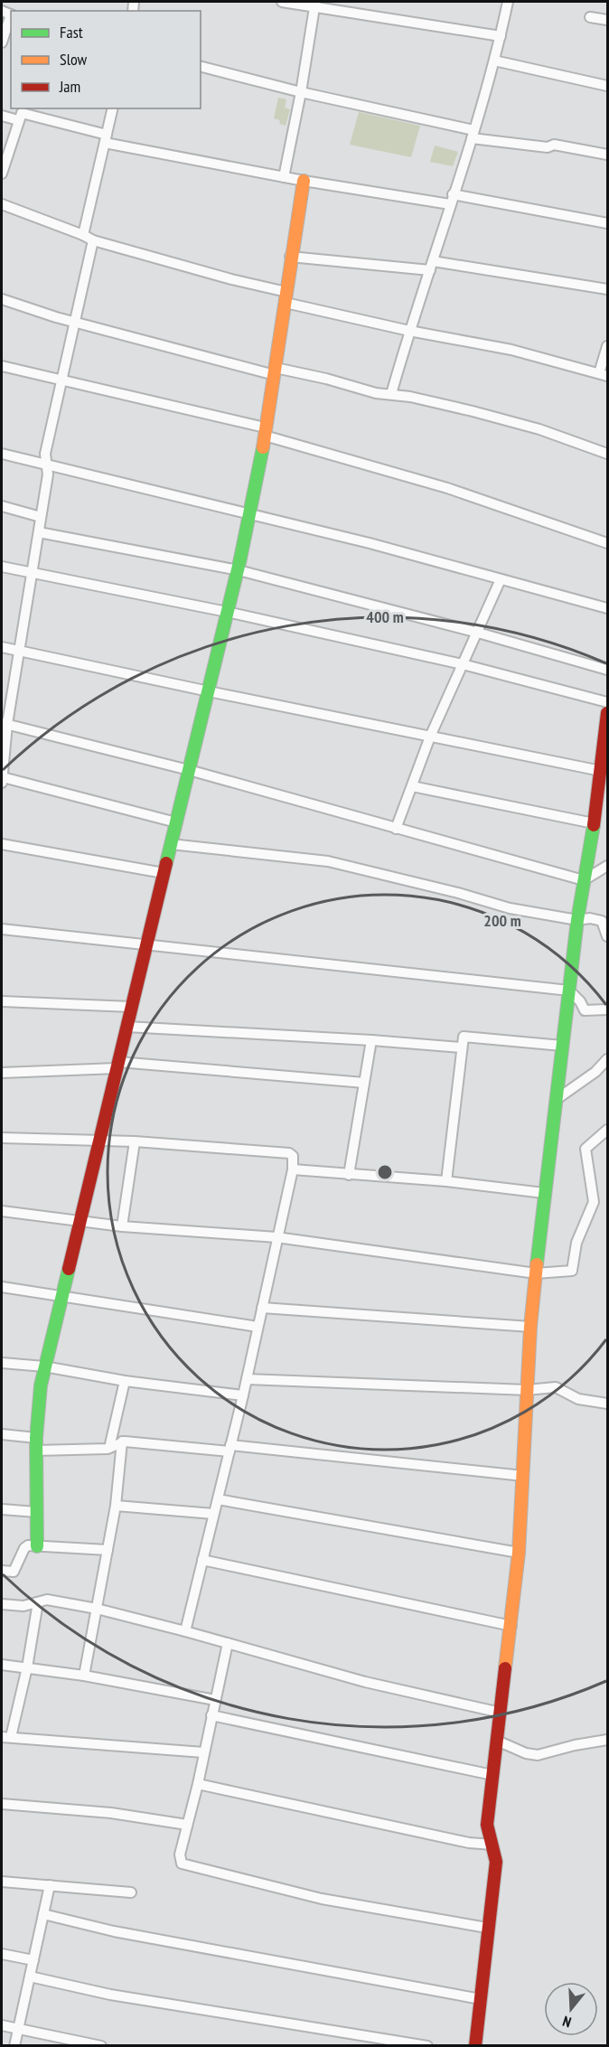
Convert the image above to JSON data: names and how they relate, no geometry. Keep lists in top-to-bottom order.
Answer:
{
  "legend": ["Fast", "Slow", "Jam"],
  "north": "bottom",
  "rings": ["400 m", "200 m"]
}
